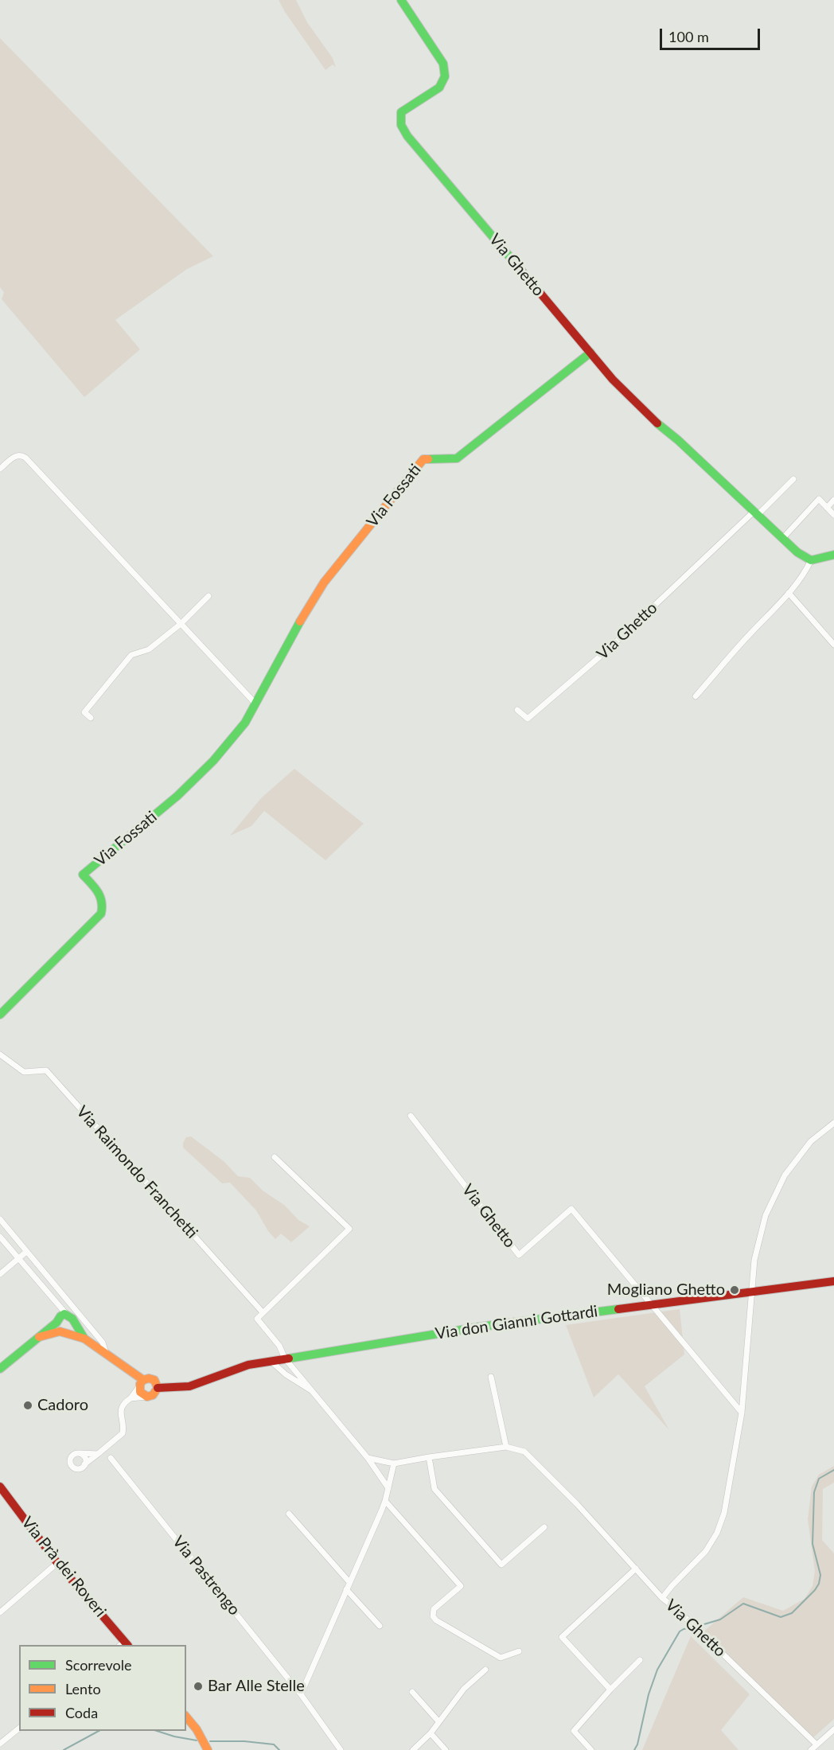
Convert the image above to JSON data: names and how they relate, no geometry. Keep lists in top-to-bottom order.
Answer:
{
  "streets": {
    "street": [
      "Via Ghetto",
      "Via Fossati",
      "Via Raimondo Franchetti",
      "Via don Gianni Gottardi",
      "Via Prà dei Roveri",
      "Via Pastrengo"
    ]
  },
  "crossings": [
    ["Via Ghetto", "Via Fossati"],
    ["Via Ghetto", "Via don Gianni Gottardi"],
    ["Via Raimondo Franchetti", "Via don Gianni Gottardi"]
  ],
  "places": ["Mogliano Ghetto", "Cadoro", "Bar Alle Stelle"],
  "legend": ["Scorrevole", "Lento", "Coda"],
  "scale_bar": "100 m"
}
